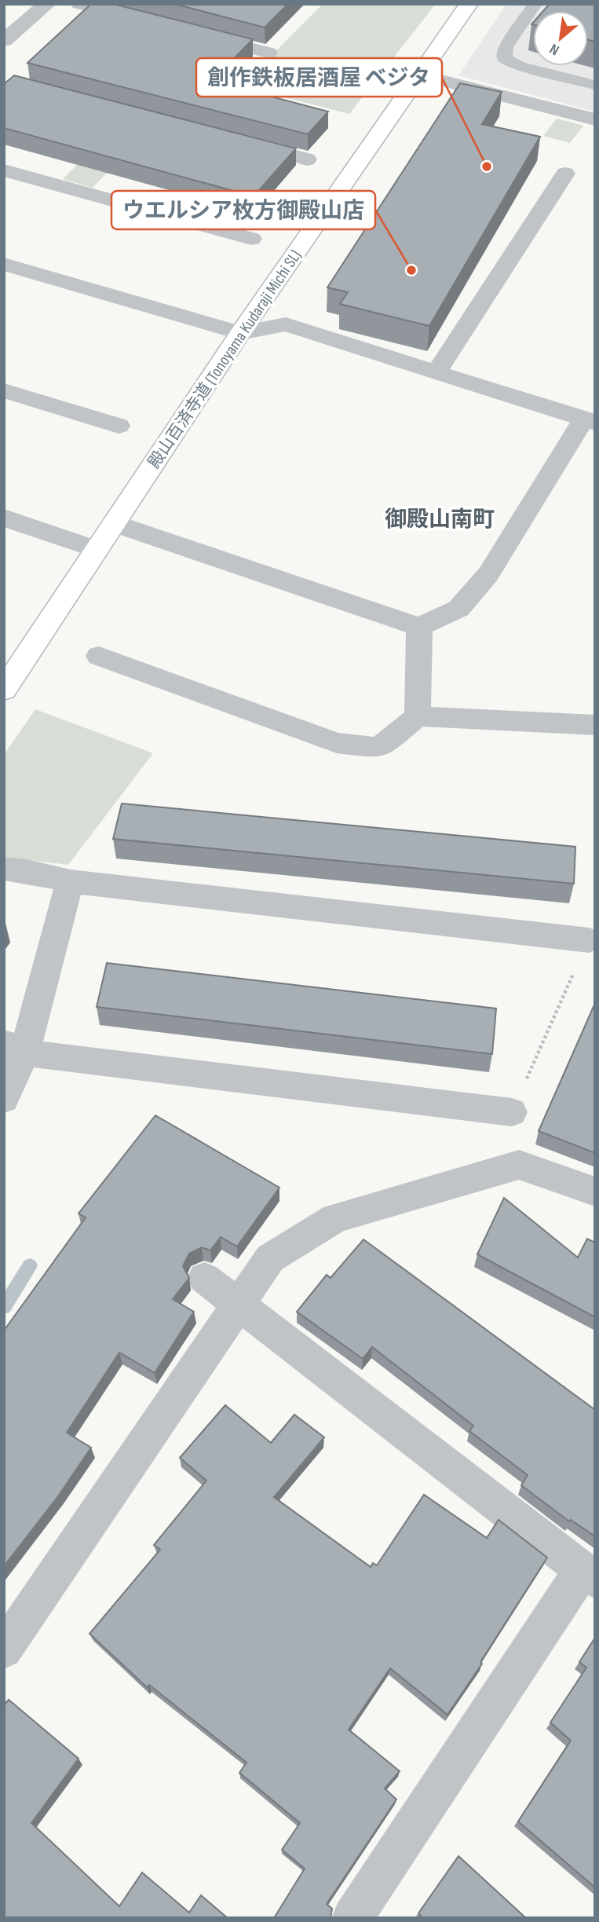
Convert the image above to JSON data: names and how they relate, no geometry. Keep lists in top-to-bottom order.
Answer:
{
  "streets": {
    "street": ["殿山百済寺道 (Tonoyama Kudaraji Michi SL)"]
  },
  "districts": ["御殿山南町"],
  "places": ["創作鉄板居酒屋 ベジタ", "ウエルシア枚方御殿山店"],
  "north": "bottom left"
}
